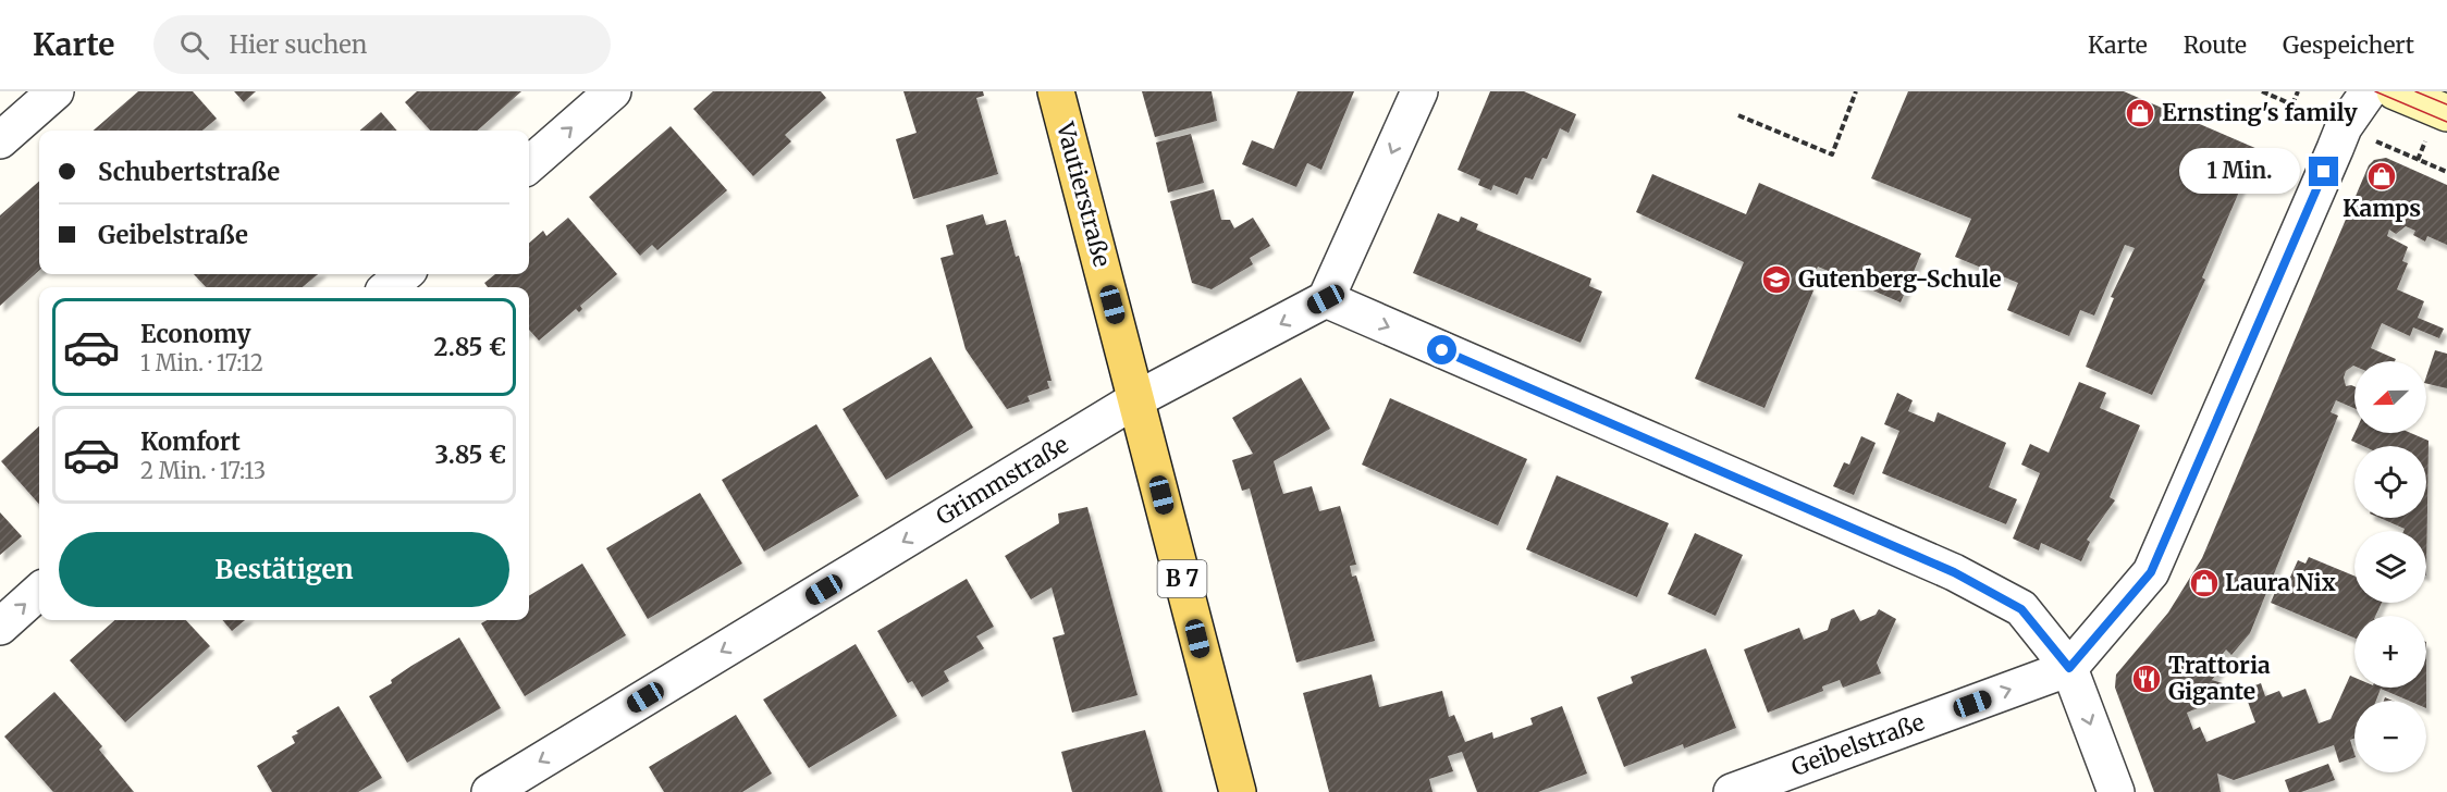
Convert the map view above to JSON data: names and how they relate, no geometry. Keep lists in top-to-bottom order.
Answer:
{
  "streets": {
    "main road": ["Vautierstraße", "B 7"],
    "street": ["Grimmstraße", "Geibelstraße"]
  },
  "crossings": [
    ["Vautierstraße", "Grimmstraße"]
  ],
  "one_way": ["Grimmstraße", "Geibelstraße"],
  "places": {
    "shop": ["Ernsting's family", "Kamps", "Laura Nix"],
    "school or university": ["Gutenberg-Schule"],
    "restaurant": ["Trattoria Gigante"]
  },
  "north": "left",
  "page": {
    "header": "Karte",
    "search": "Hier suchen",
    "nav": ["Karte", "Route", "Gespeichert"],
    "banner": ["Schubertstraße", "Geibelstraße"],
    "bubble": "1 Min.",
    "list": [
      {
        "name": "Economy",
        "note": "1 Min. · 17:12",
        "value": "2.85 €"
      },
      {
        "name": "Komfort",
        "note": "2 Min. · 17:13",
        "value": "3.85 €"
      }
    ],
    "map_buttons": ["+", "−"],
    "buttons": "Bestätigen"
  }
}
